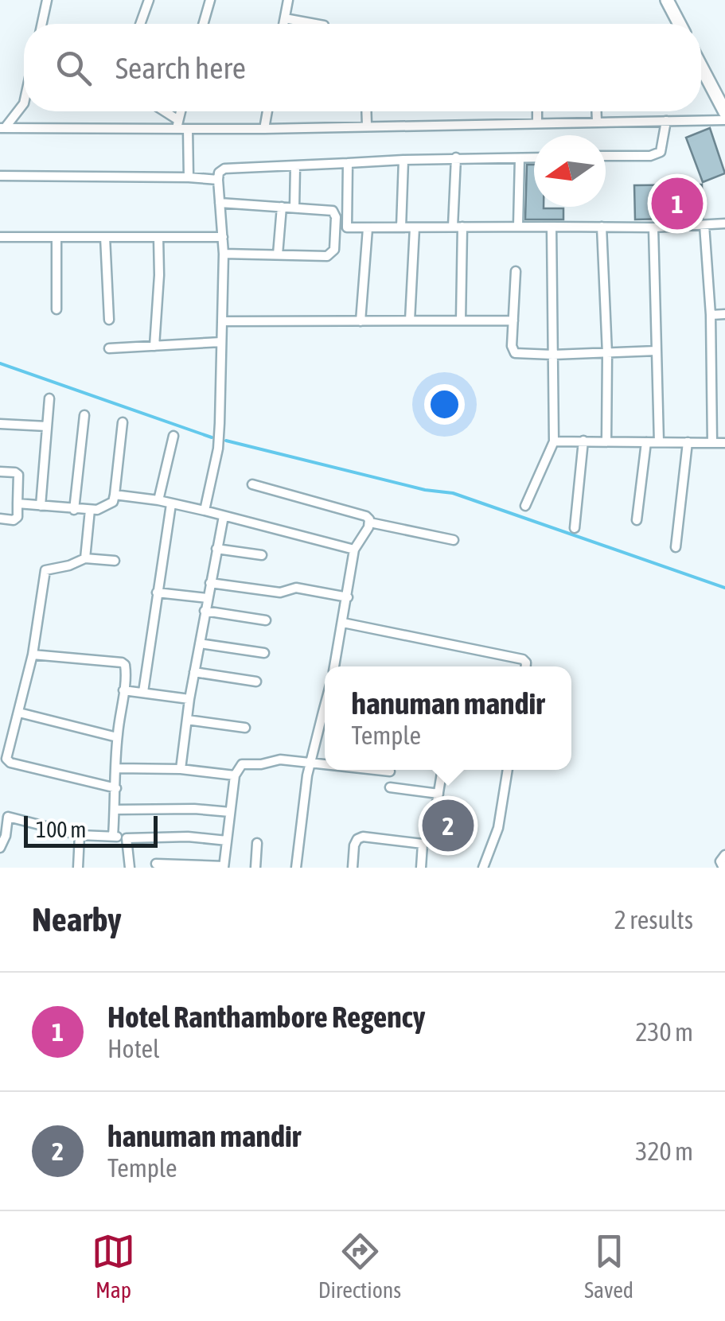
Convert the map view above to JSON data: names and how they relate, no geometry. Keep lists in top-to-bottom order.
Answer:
{
  "scale_bar": "100 m",
  "north": "left",
  "page": {
    "search": "Search here",
    "pins": ["1", "2"],
    "popup": ["hanuman mandir", "Temple"],
    "scale": "100 m",
    "heading": ["Nearby", "2 results"],
    "list": [
      {
        "mark": "1",
        "name": "Hotel Ranthambore Regency",
        "note": "Hotel",
        "value": "230 m"
      },
      {
        "mark": "2",
        "name": "hanuman mandir",
        "note": "Temple",
        "value": "320 m"
      }
    ],
    "nav": ["Map", "Directions", "Saved"]
  }
}
